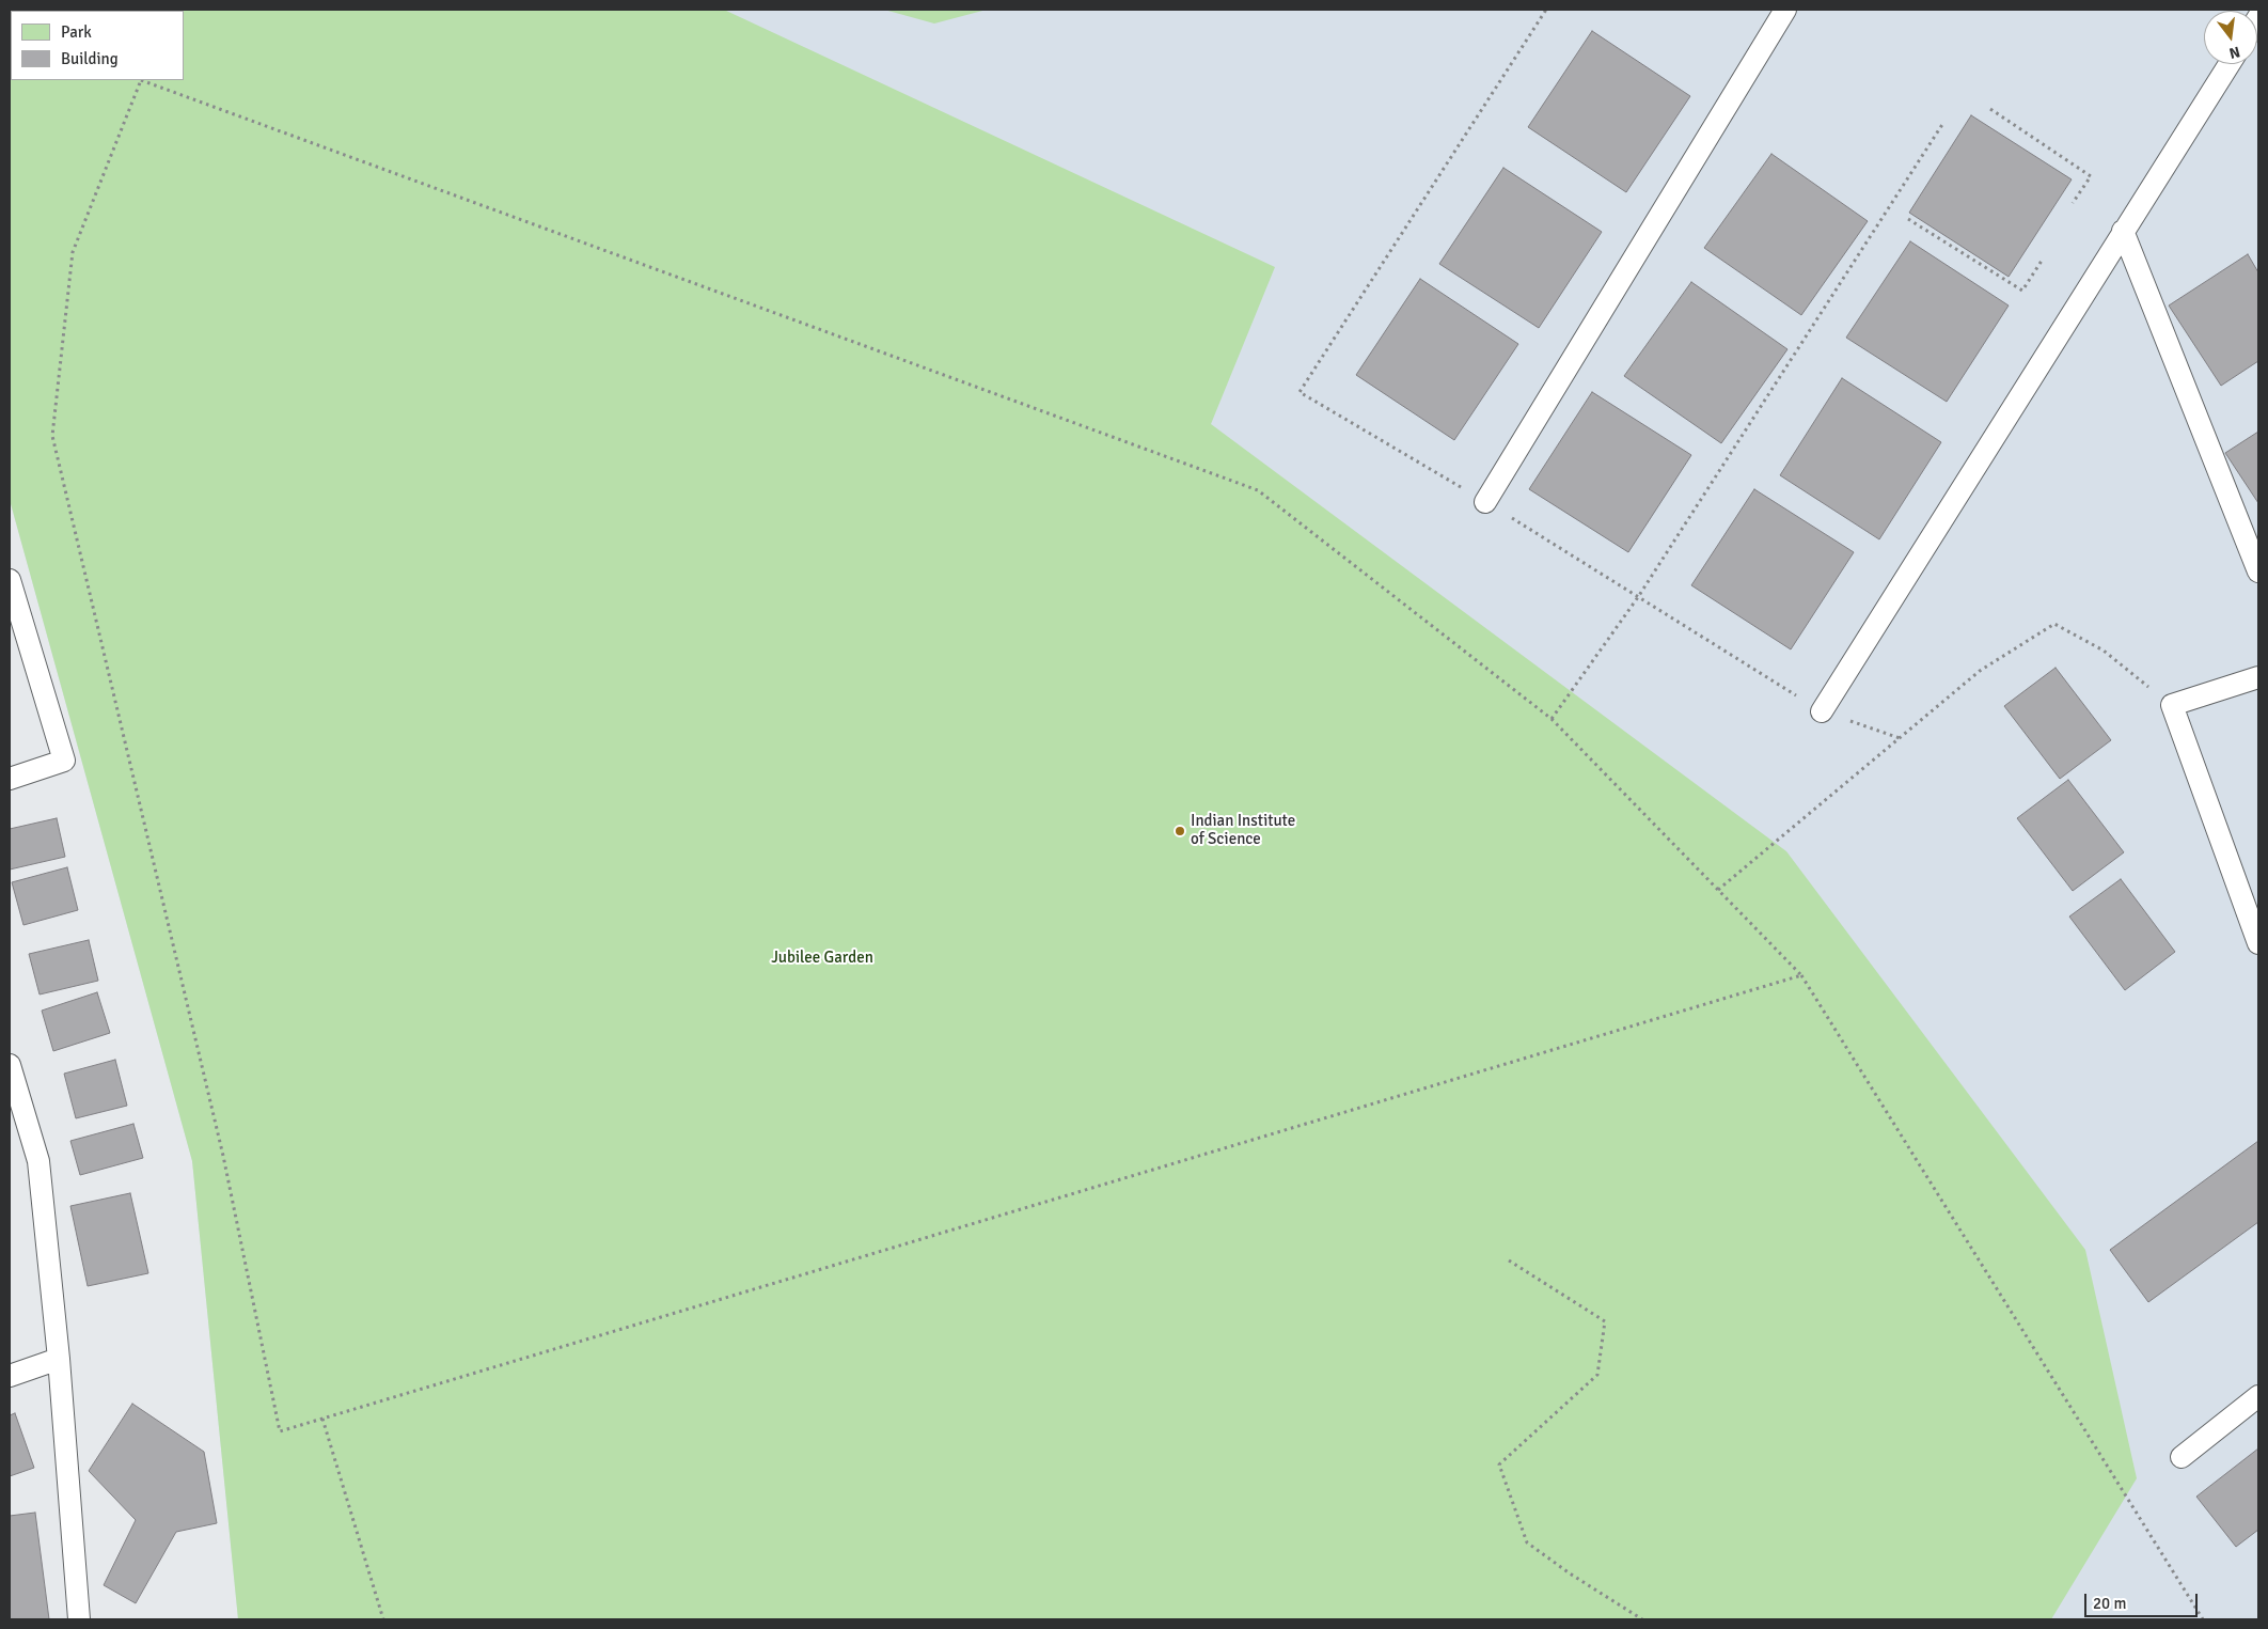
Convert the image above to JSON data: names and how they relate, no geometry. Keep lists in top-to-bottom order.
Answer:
{
  "parks": ["Jubilee Garden"],
  "places": ["Indian Institute of Science"],
  "legend": ["Park", "Building"],
  "scale_bar": "20 m",
  "north": "bottom"
}
